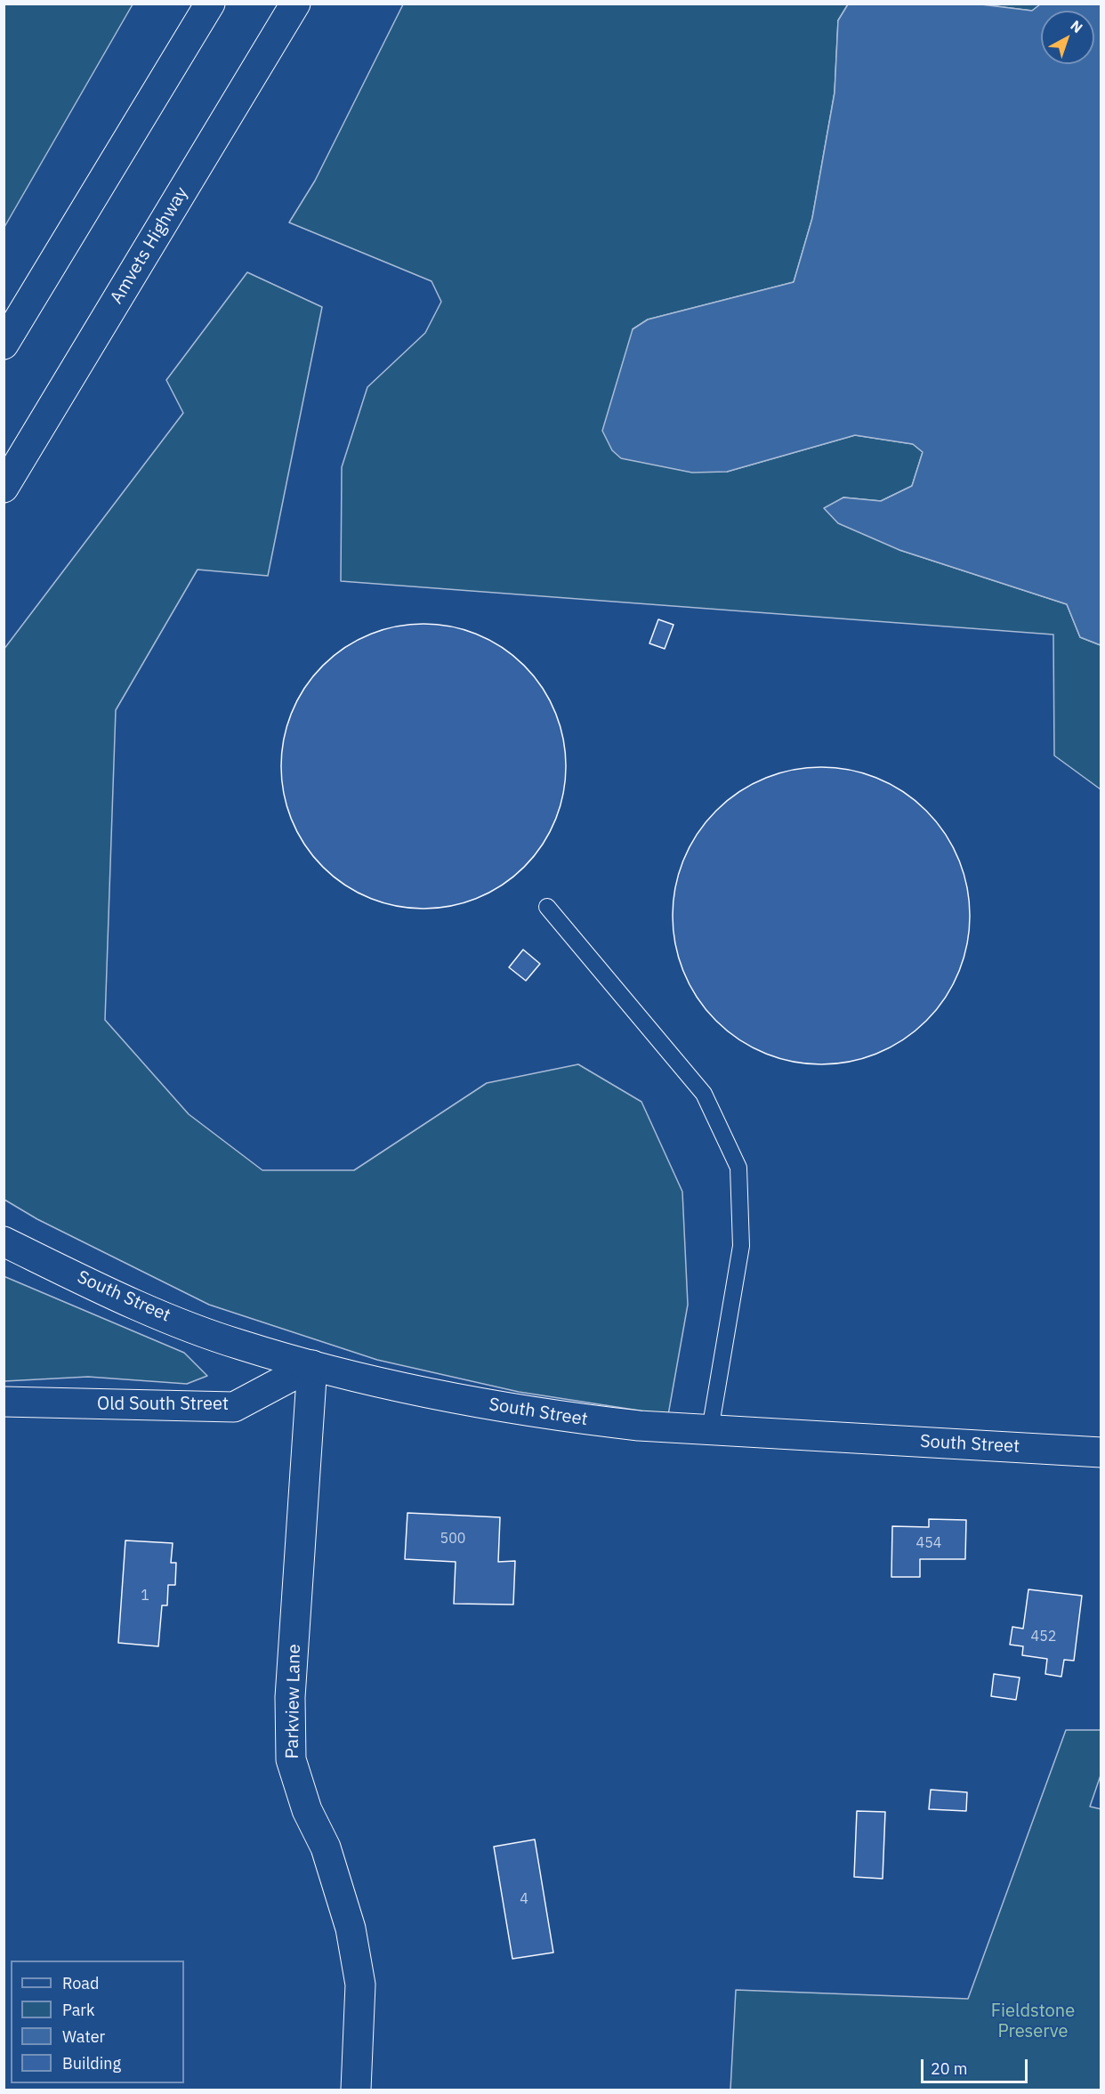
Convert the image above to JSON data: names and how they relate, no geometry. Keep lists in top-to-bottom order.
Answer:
{
  "streets": {
    "main road": [
      "Amvets Highway",
      "South Street",
      "Old South Street",
      "Parkview Lane"
    ]
  },
  "crossings": [
    ["South Street", "Old South Street"],
    ["South Street", "Parkview Lane"],
    ["Old South Street", "Parkview Lane"]
  ],
  "parks": ["Fieldstone Preserve"],
  "house_numbers": [
    "500",
    "454",
    "1",
    "452",
    "4"
  ],
  "legend": [
    "Road",
    "Park",
    "Water",
    "Building"
  ],
  "scale_bar": "20 m",
  "north": "top right"
}
